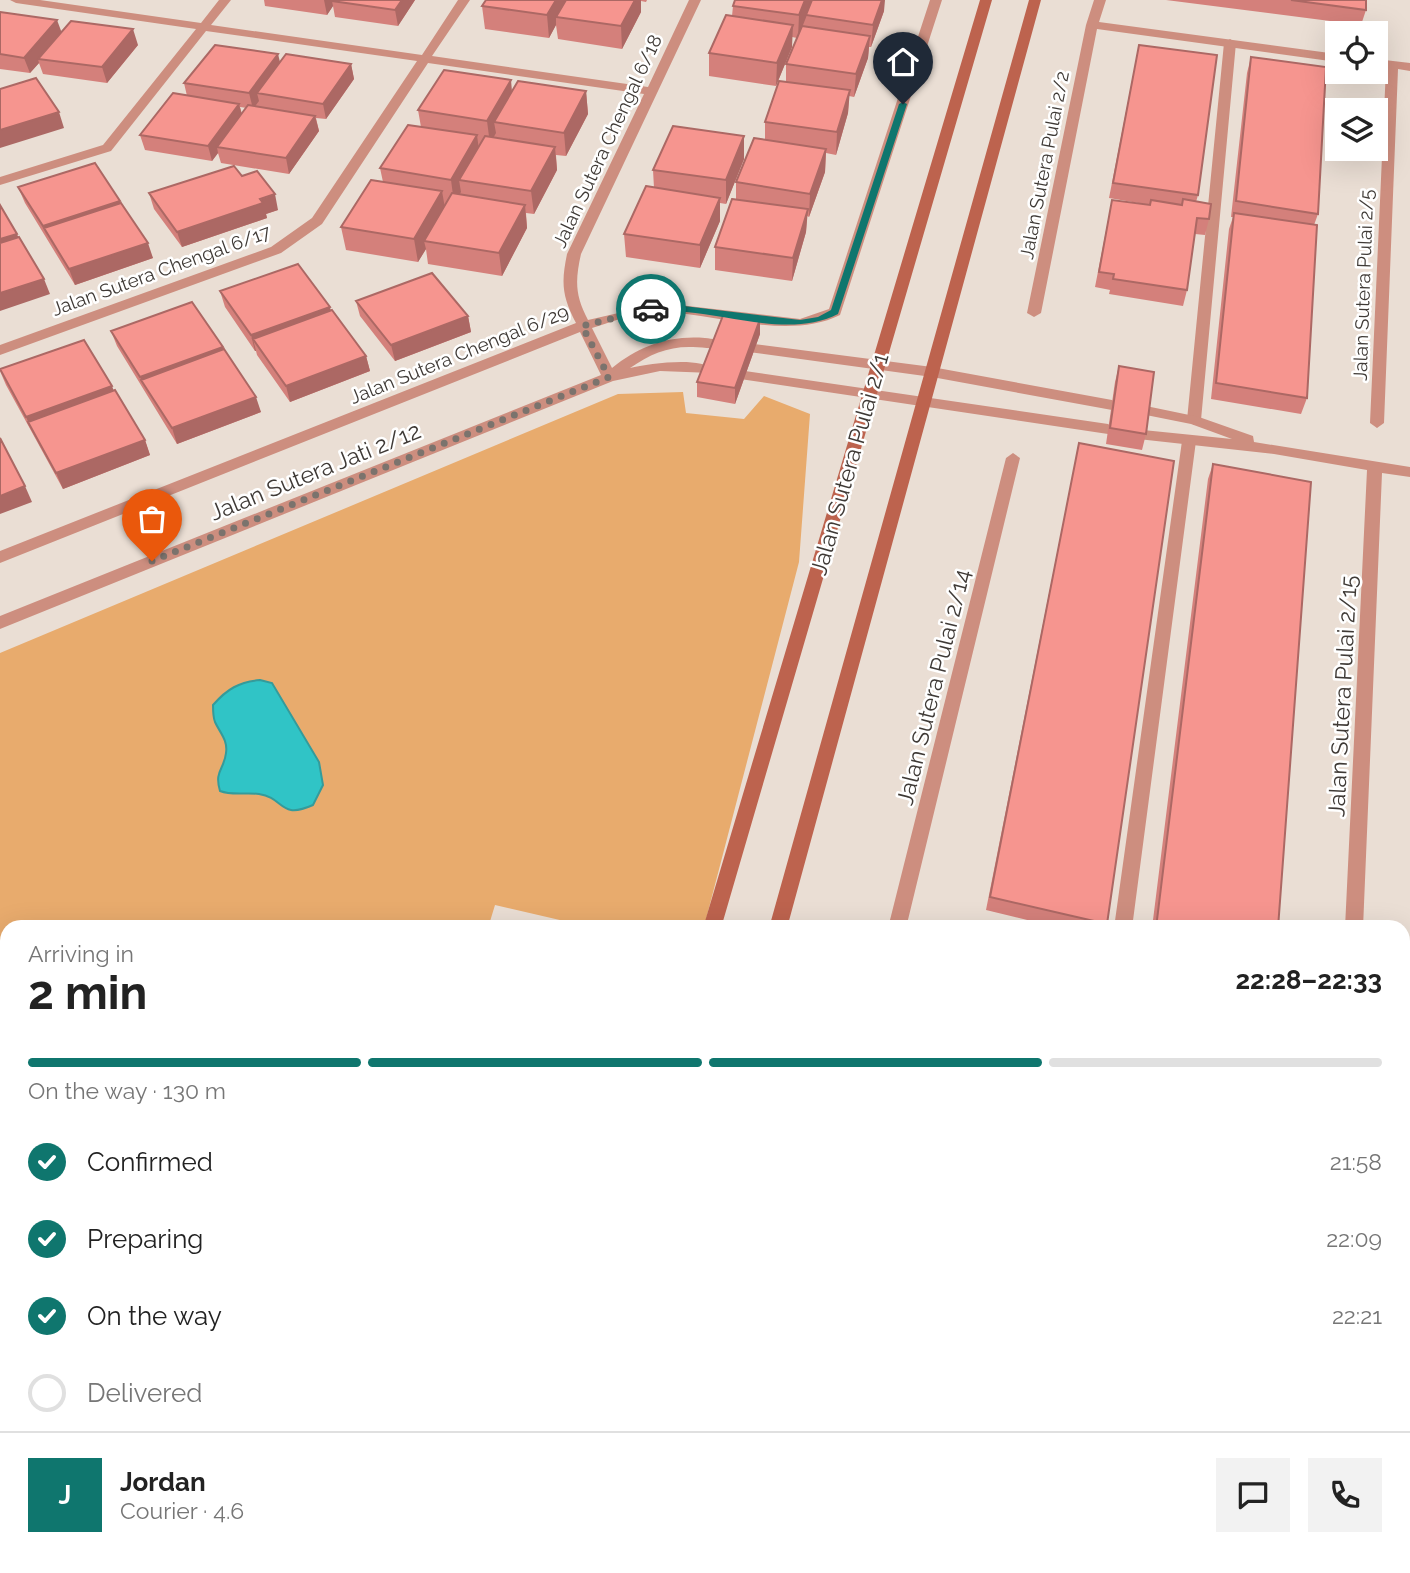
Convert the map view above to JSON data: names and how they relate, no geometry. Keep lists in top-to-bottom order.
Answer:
{
  "streets": {
    "main road": ["Jalan Sutera Pulai 2/1"],
    "street": [
      "Jalan Sutera Chengal 6/18",
      "Jalan Sutera Pulai 2/2",
      "Jalan Sutera Chengal 6/17",
      "Jalan Sutera Pulai 2/5",
      "Jalan Sutera Chengal 6/29",
      "Jalan Sutera Jati 2/12",
      "Jalan Sutera Pulai 2/14",
      "Jalan Sutera Pulai 2/15"
    ]
  },
  "crossings": [
    ["Jalan Sutera Chengal 6/18", "Jalan Sutera Chengal 6/29"],
    ["Jalan Sutera Chengal 6/18", "Jalan Sutera Jati 2/12"]
  ],
  "page": {
    "heading": ["2 min", "Arriving in", "22:28–22:33"],
    "panel": ["Jordan", "Courier · 4.6"],
    "bar": "On the way · 130 m",
    "list": [
      ["Confirmed", "21:58"],
      ["Preparing", "22:09"],
      ["On the way", "22:21"],
      "Delivered"
    ],
    "round": "J"
  }
}
